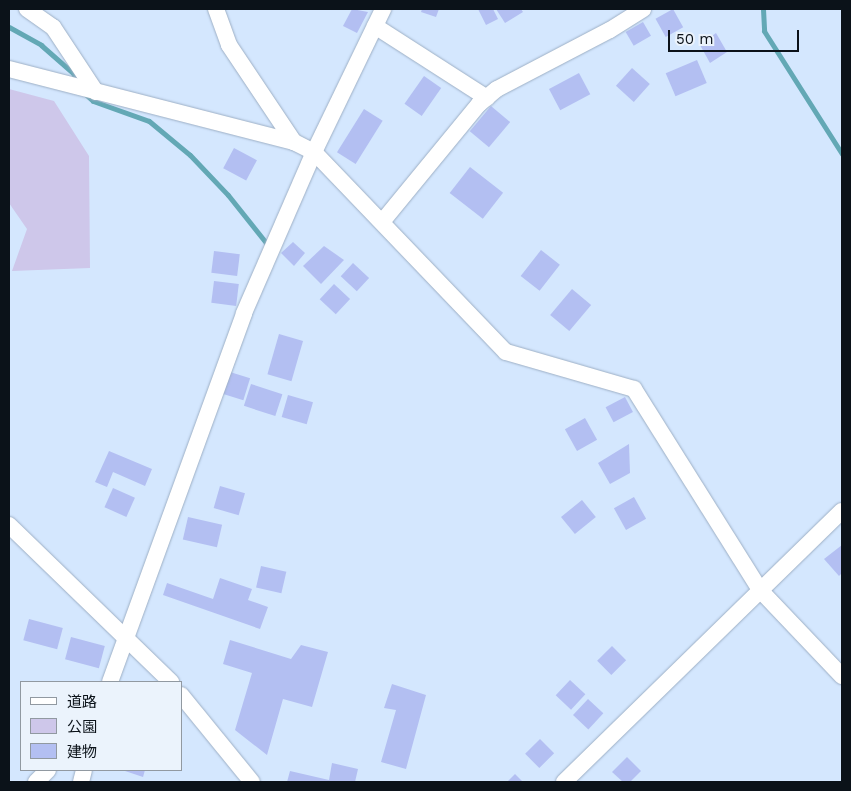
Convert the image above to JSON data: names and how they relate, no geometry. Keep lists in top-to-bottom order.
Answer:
{
  "legend": ["道路", "公園", "建物"],
  "scale_bar": "50 m"
}
